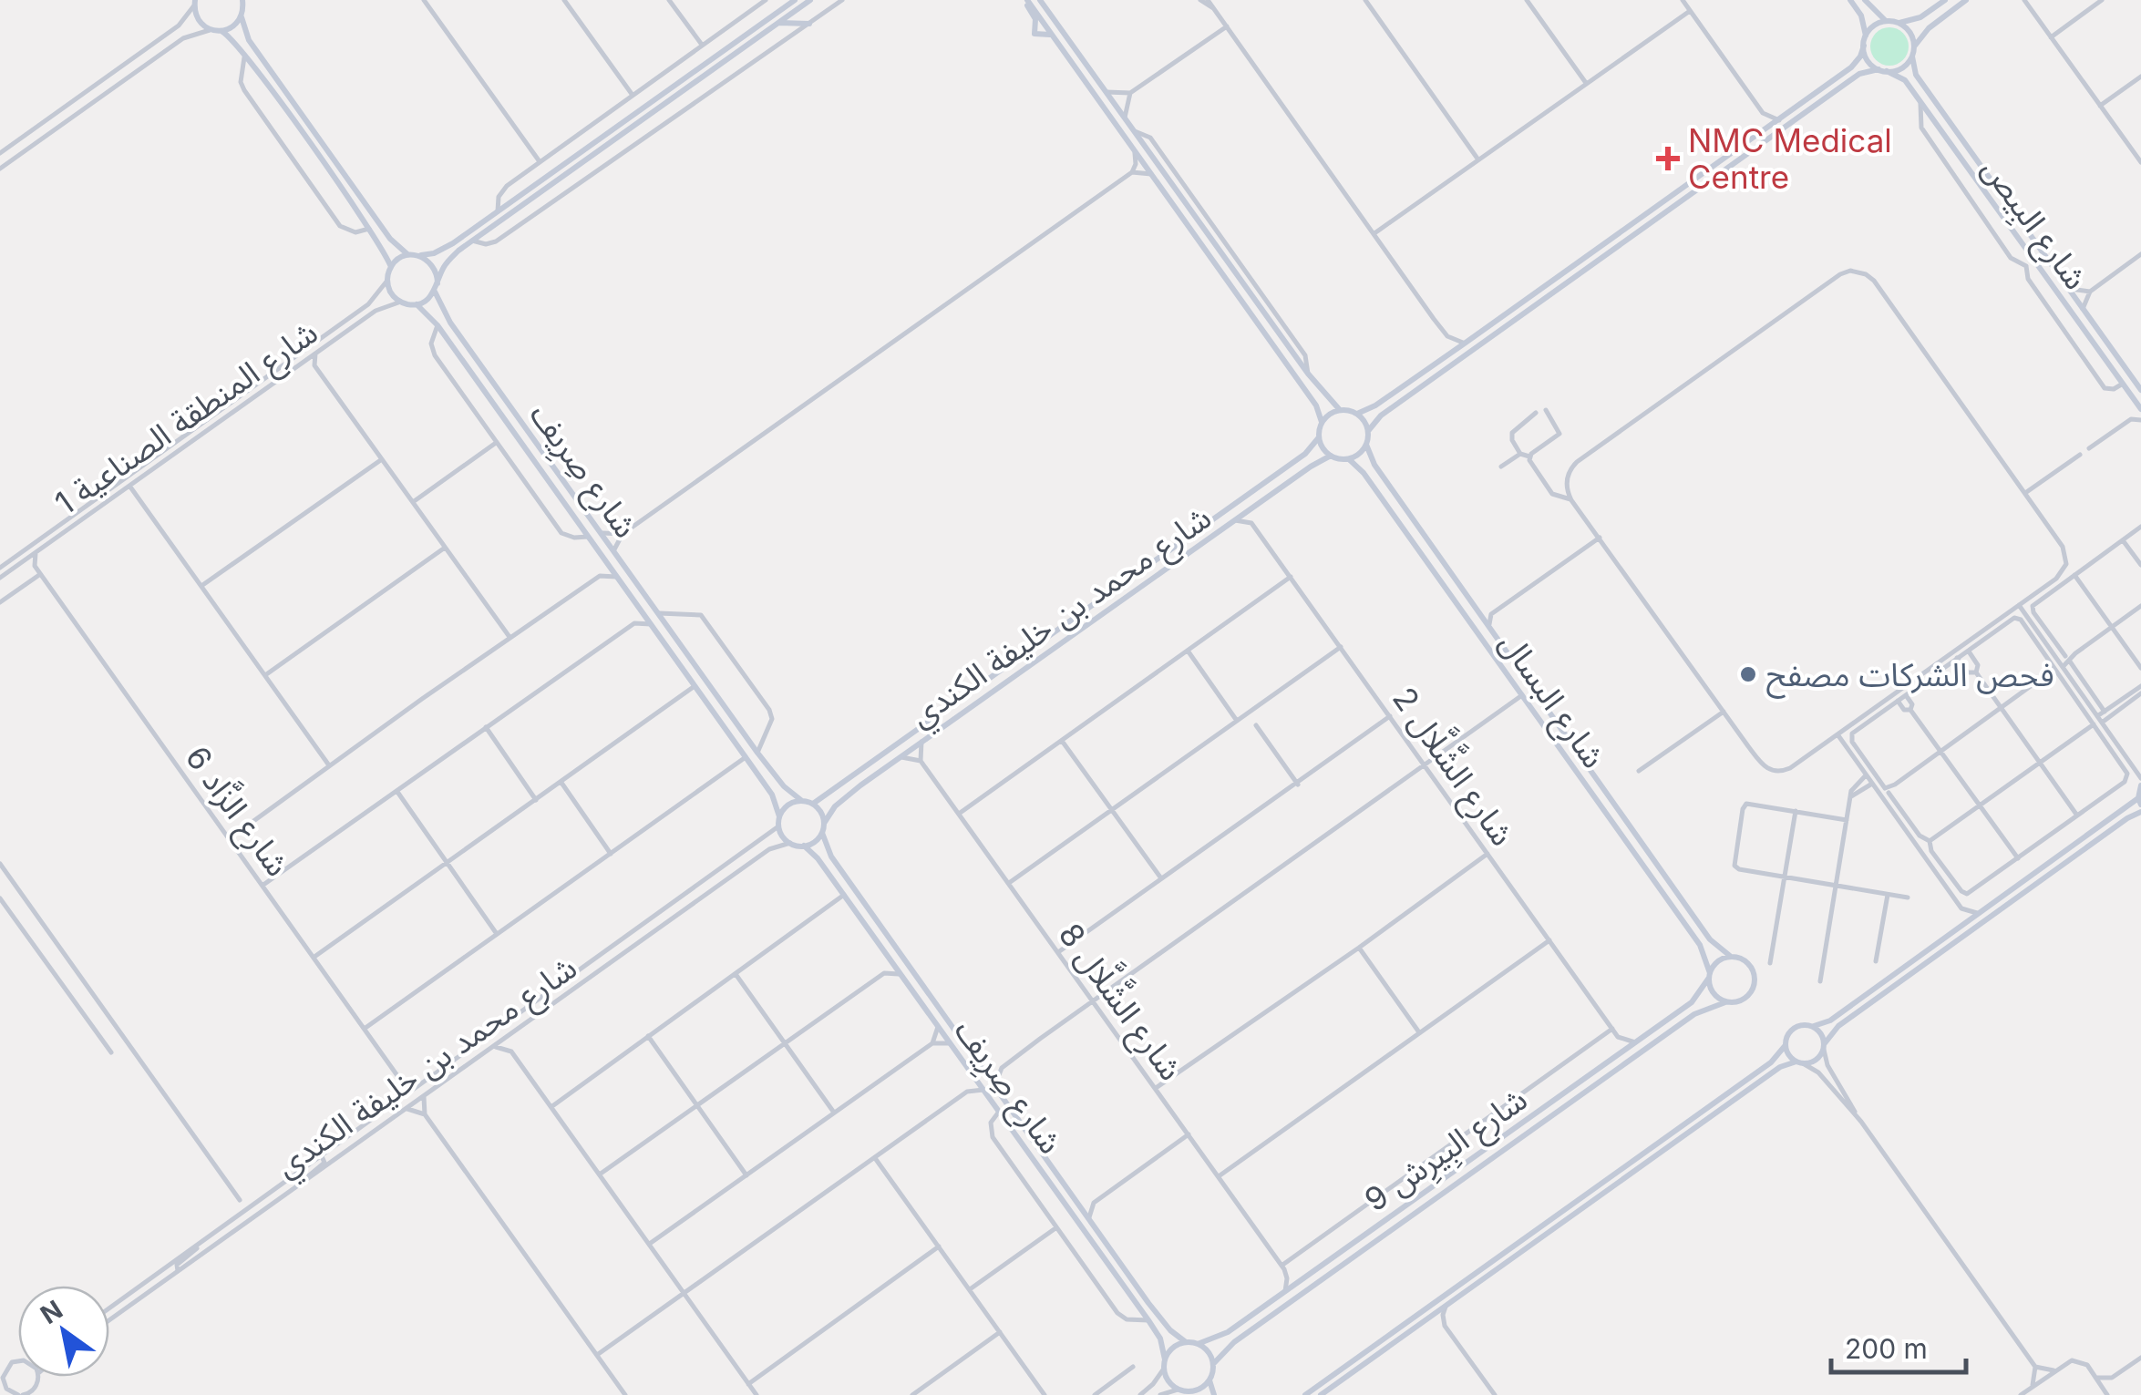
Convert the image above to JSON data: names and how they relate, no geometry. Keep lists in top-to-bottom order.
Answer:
{
  "streets": {
    "street": [
      "شارع البِيص",
      "شارع المنطقة الصناعية 1",
      "شارع صِرِيف",
      "شارع محمد بن خليفة الكندي",
      "شارع البسال",
      "شارع الشَّلَّال 2",
      "شارع الزَّاد 6",
      "شارع الشَّلَّال 8",
      "شارع البِيرِش 9"
    ]
  },
  "crossings": [
    ["شارع المنطقة الصناعية 1", "شارع صِرِيف"],
    ["شارع صِرِيف", "شارع محمد بن خليفة الكندي"],
    ["شارع صِرِيف", "شارع البِيرِش 9"],
    ["شارع محمد بن خليفة الكندي", "شارع البسال"],
    ["شارع البسال", "شارع البِيرِش 9"]
  ],
  "places": {
    "health": ["NMC Medical Centre"],
    "other": ["فحص الشركات مصفح"]
  },
  "scale_bar": "200 m",
  "north": "top left"
}
